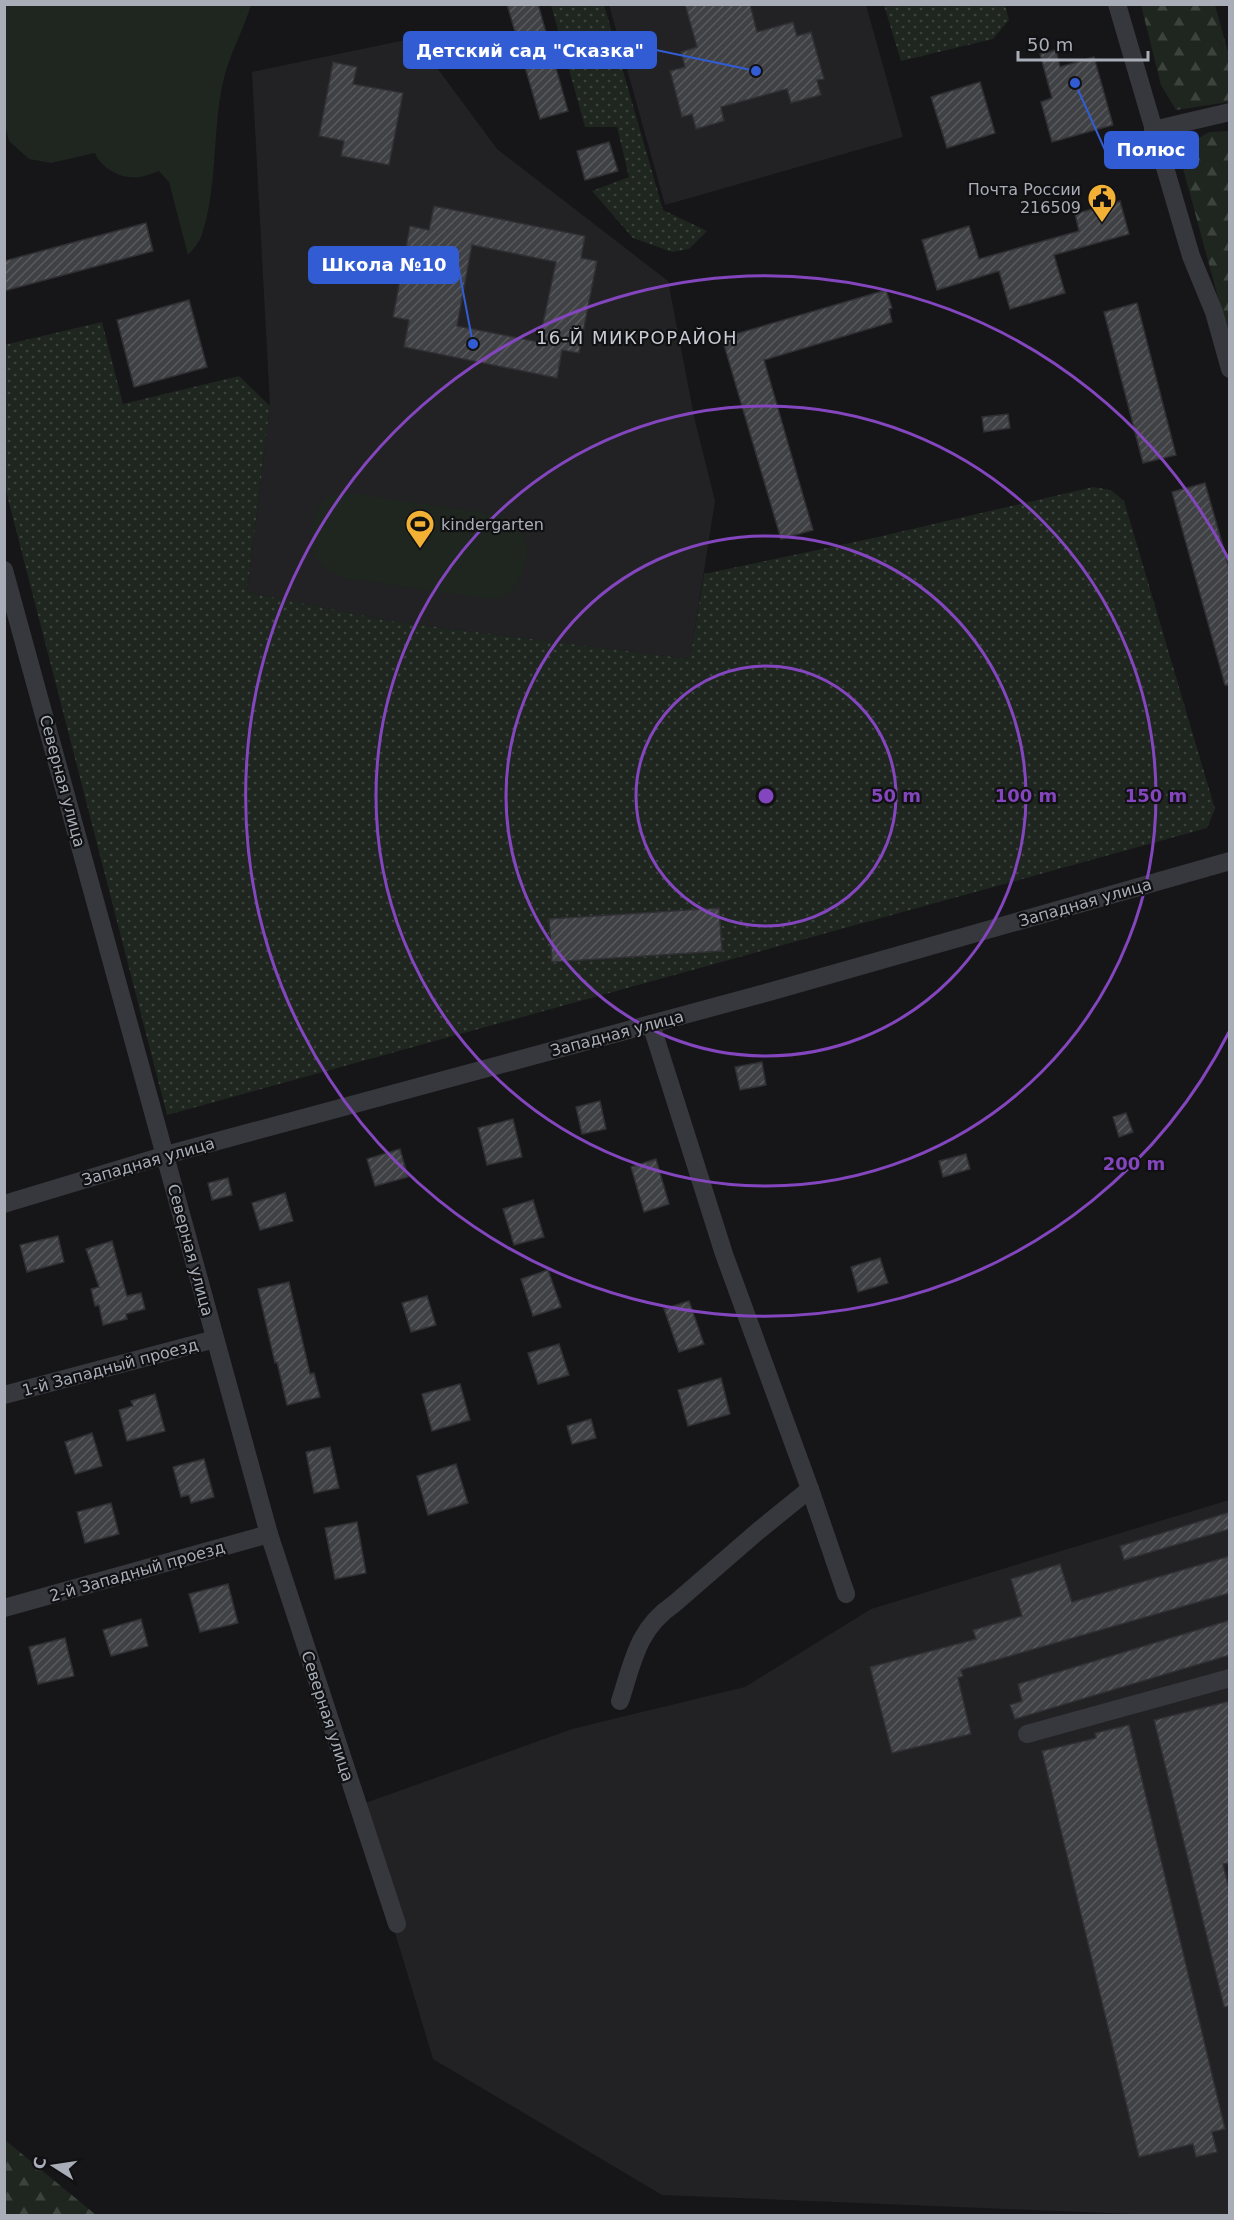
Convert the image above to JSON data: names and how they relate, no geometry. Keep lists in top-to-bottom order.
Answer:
{
  "streets": {
    "street": [
      "Северная улица",
      "Западная улица",
      "1-й Западный проезд",
      "2-й Западный проезд"
    ]
  },
  "crossings": [
    ["Северная улица", "Западная улица"],
    ["Северная улица", "1-й Западный проезд"],
    ["Северная улица", "2-й Западный проезд"]
  ],
  "districts": ["16-Й МИКРОРАЙОН"],
  "places": {
    "other": ["Детский сад \"Сказка\"", "Полюс", "Школа №10"],
    "public building": ["Почта России 216509"],
    "sports": ["kindergarten"]
  },
  "scale_bar": "50 m",
  "north": "left",
  "rings": [
    "50 m",
    "100 m",
    "150 m",
    "200 m"
  ]
}
